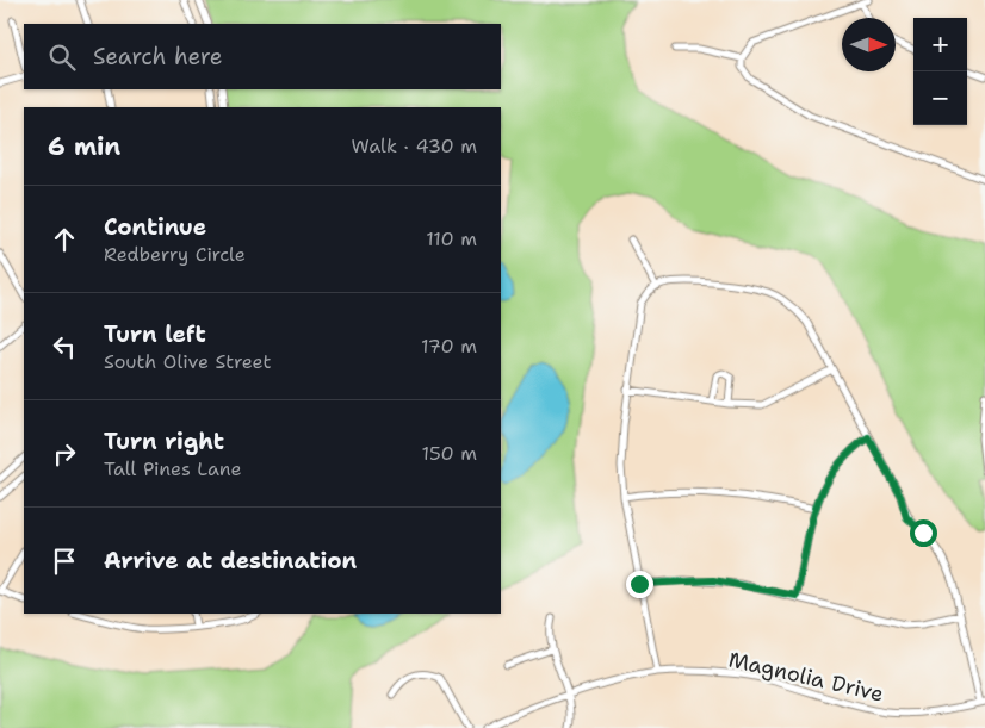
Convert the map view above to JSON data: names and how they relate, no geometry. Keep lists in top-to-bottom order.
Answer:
{
  "streets": {
    "street": ["Magnolia Drive"]
  },
  "north": "right",
  "page": {
    "map_buttons": ["+", "−"],
    "search": "Search here",
    "heading": ["6 min", "Walk · 430 m"],
    "list": [
      ["Continue", "Redberry Circle", "110 m"],
      ["Turn left", "South Olive Street", "170 m"],
      ["Turn right", "Tall Pines Lane", "150 m"],
      "Arrive at destination"
    ]
  }
}
